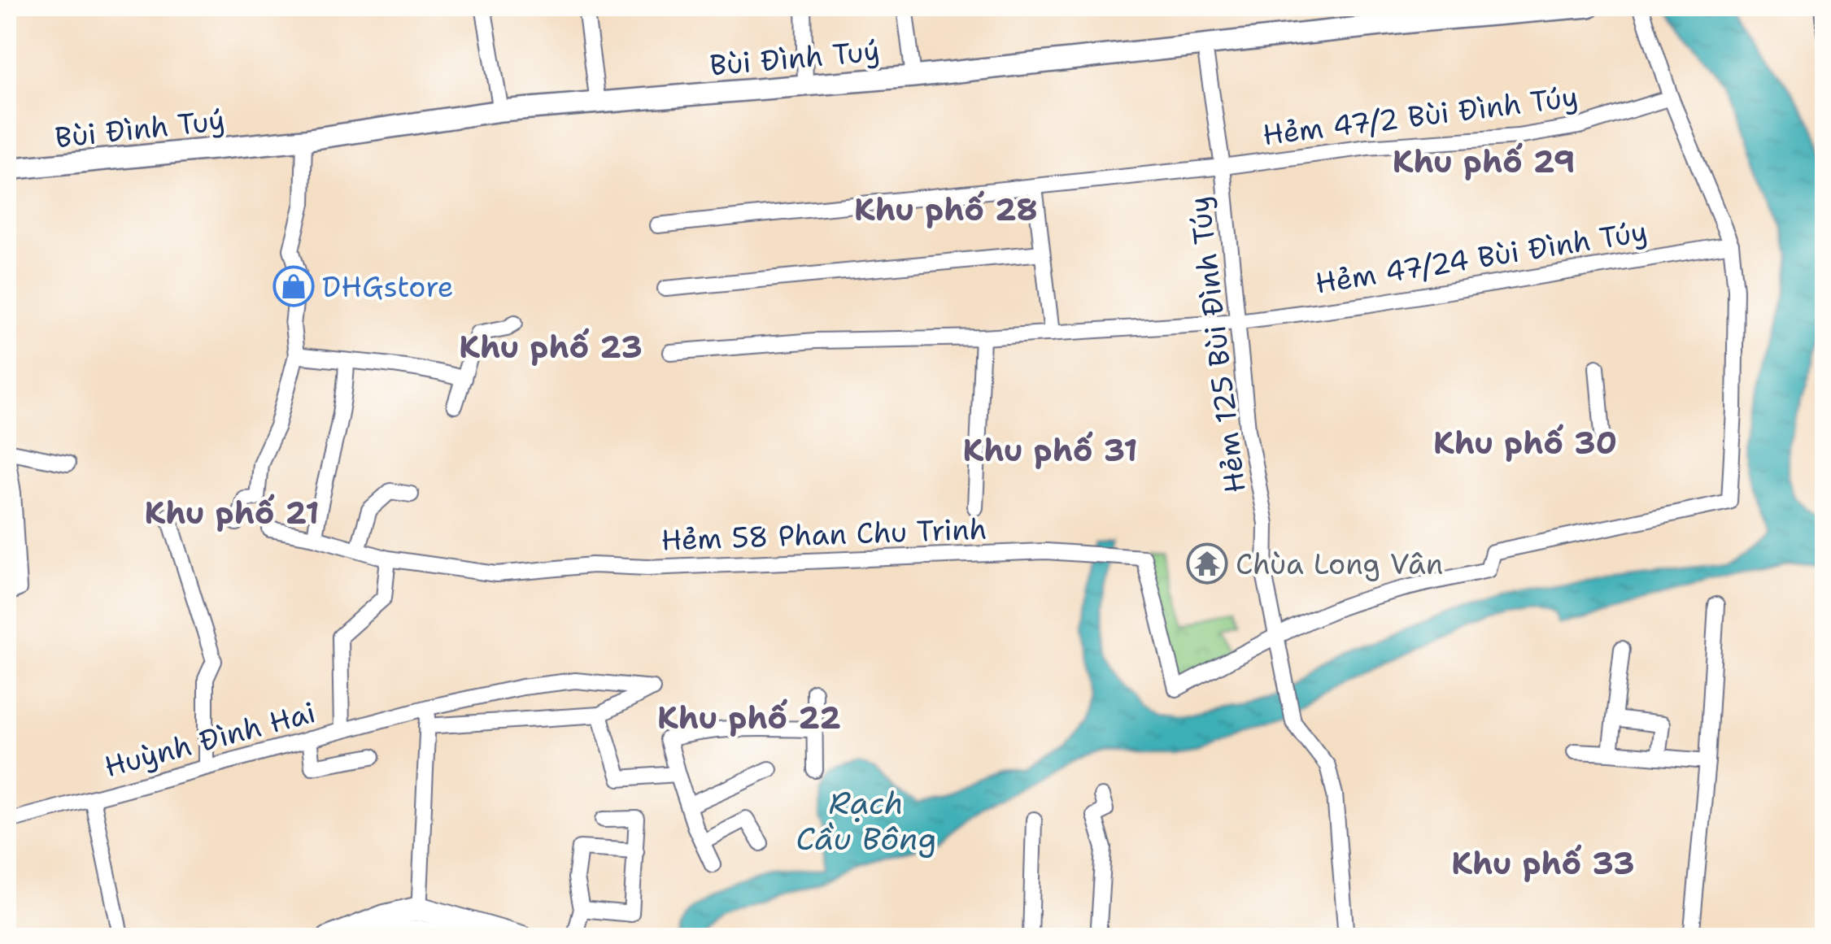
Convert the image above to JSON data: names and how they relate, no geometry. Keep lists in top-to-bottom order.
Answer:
{
  "streets": {
    "street": [
      "Bùi Đình Tuý",
      "Hẻm 47/2 Bùi Đình Túy",
      "Hẻm 47/24 Bùi Đình Túy",
      "Hẻm 125 Bùi Đình Túy",
      "Hẻm 58 Phan Chu Trinh",
      "Huỳnh Đình Hai"
    ]
  },
  "crossings": [
    ["Bùi Đình Tuý", "Hẻm 125 Bùi Đình Túy"],
    ["Hẻm 47/2 Bùi Đình Túy", "Hẻm 125 Bùi Đình Túy"],
    ["Hẻm 47/24 Bùi Đình Túy", "Hẻm 125 Bùi Đình Túy"],
    ["Hẻm 125 Bùi Đình Túy", "Hẻm 58 Phan Chu Trinh"]
  ],
  "districts": [
    "Khu phố 29",
    "Khu phố 28",
    "Khu phố 23",
    "Khu phố 30",
    "Khu phố 31",
    "Khu phố 21",
    "Khu phố 22",
    "Khu phố 33"
  ],
  "water": ["Rạch Cầu Bông"],
  "places": {
    "shop": ["DHGstore"],
    "temple": ["Chùa Long Vân"]
  }
}
